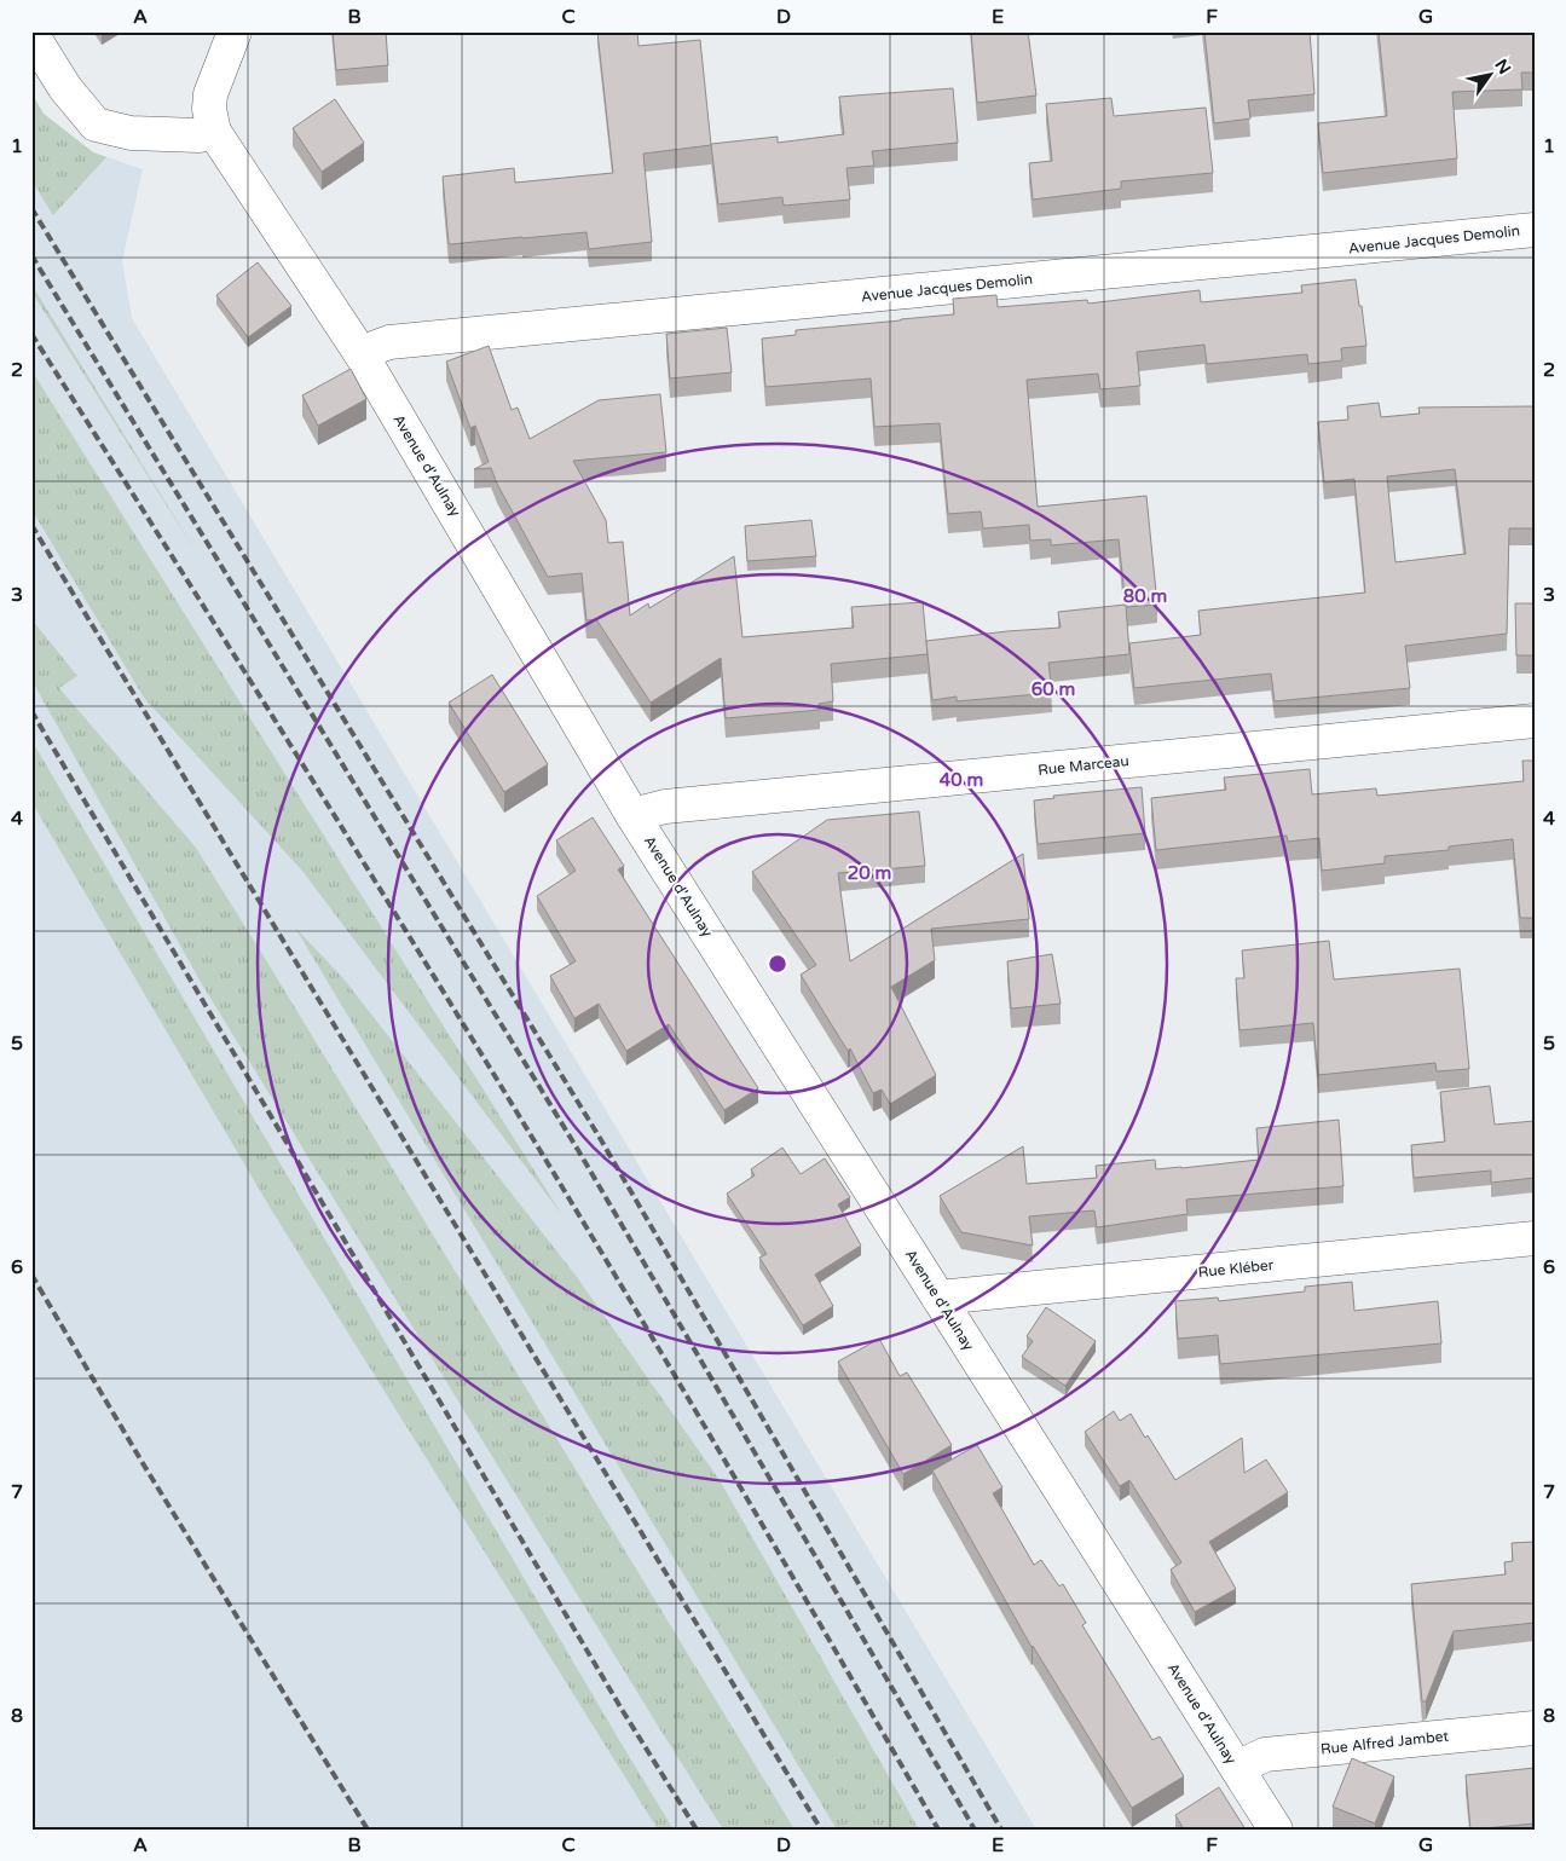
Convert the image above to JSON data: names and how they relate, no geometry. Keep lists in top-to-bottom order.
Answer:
{
  "streets": {
    "street": [
      "Avenue Jacques Demolin",
      "Avenue d'Aulnay",
      "Rue Marceau",
      "Rue Kléber",
      "Rue Alfred Jambet"
    ]
  },
  "crossings": [
    ["Avenue Jacques Demolin", "Avenue d'Aulnay"],
    ["Avenue d'Aulnay", "Rue Marceau"],
    ["Avenue d'Aulnay", "Rue Kléber"],
    ["Avenue d'Aulnay", "Rue Alfred Jambet"]
  ],
  "north": "top right",
  "grid": {
    "columns": [
      "A",
      "B",
      "C",
      "D",
      "E",
      "F",
      "G"
    ],
    "rows": [
      "1",
      "2",
      "3",
      "4",
      "5",
      "6",
      "7",
      "8"
    ]
  },
  "rings": [
    "80 m",
    "60 m",
    "40 m",
    "20 m"
  ]
}
